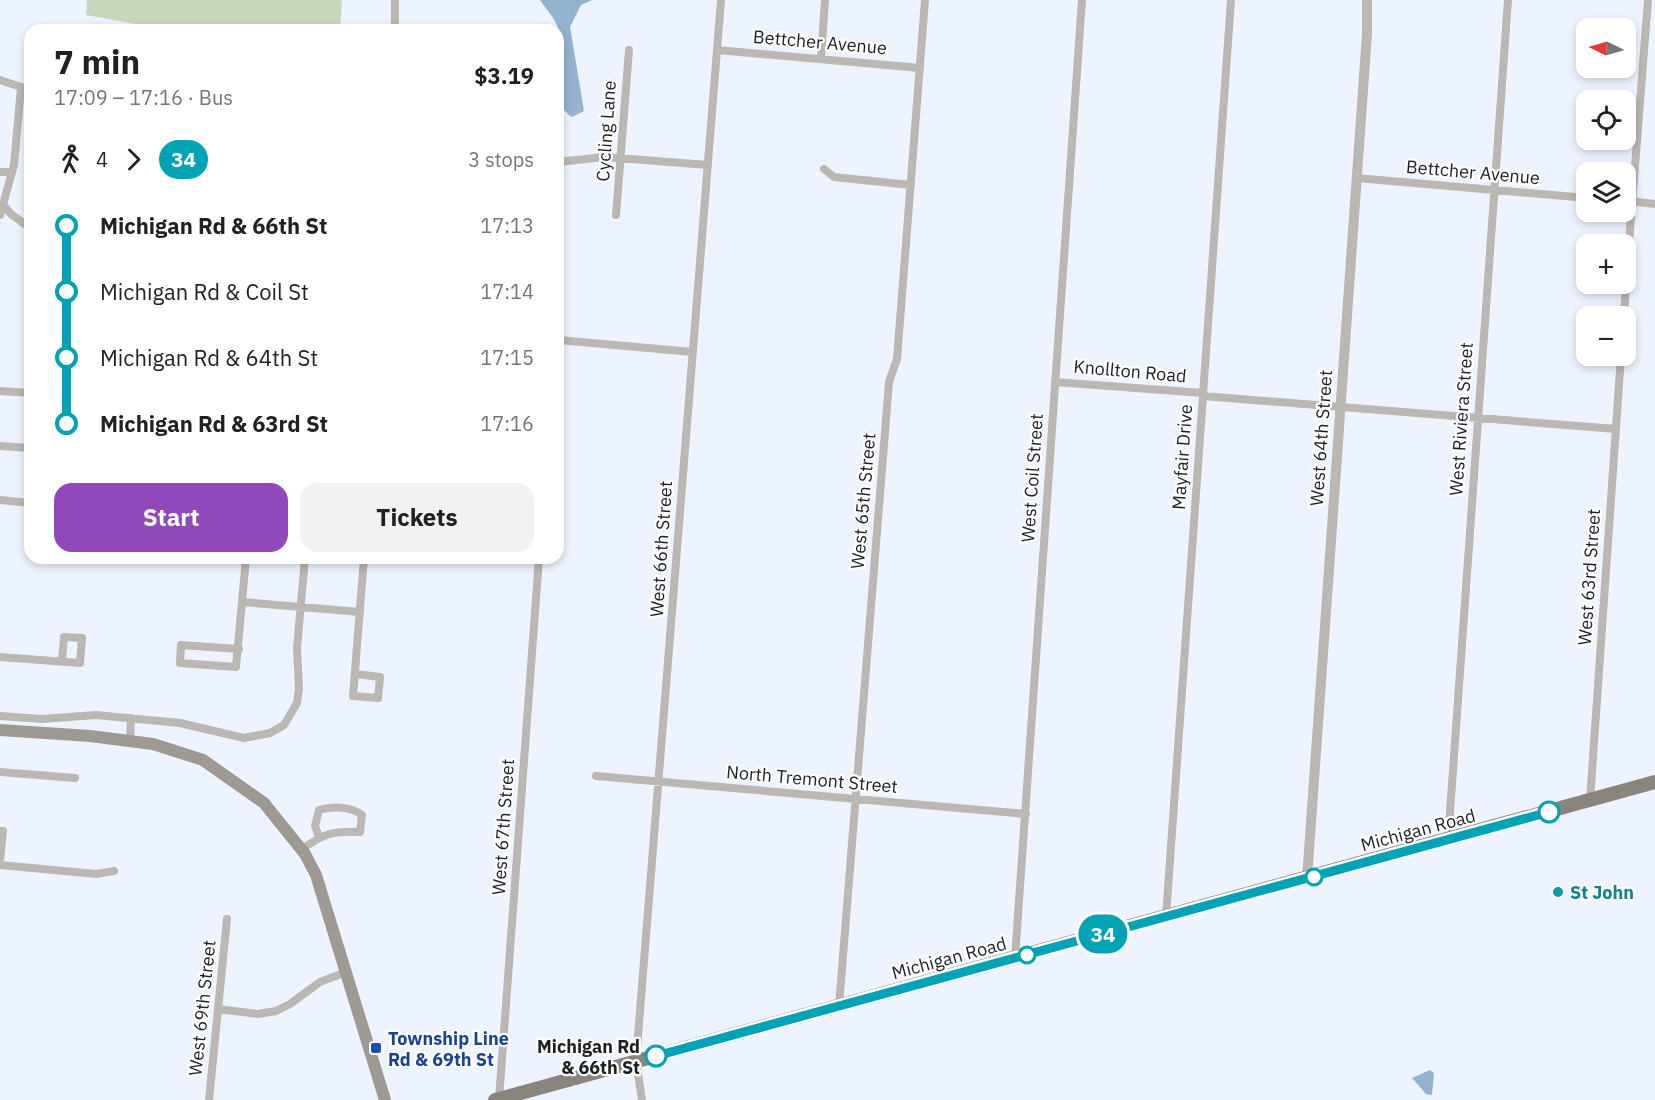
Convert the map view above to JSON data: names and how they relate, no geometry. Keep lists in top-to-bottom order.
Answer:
{
  "streets": {
    "main road": ["Michigan Road"],
    "street": [
      "Bettcher Avenue",
      "Cycling Lane",
      "Knollton Road",
      "West Riviera Street",
      "West 64th Street",
      "Mayfair Drive",
      "West Coil Street",
      "West 65th Street",
      "West 66th Street",
      "West 63rd Street",
      "North Tremont Street",
      "West 67th Street",
      "West 69th Street"
    ]
  },
  "crossings": [
    ["Bettcher Avenue", "West Riviera Street"],
    ["Bettcher Avenue", "West 64th Street"],
    ["Bettcher Avenue", "West 65th Street"],
    ["Bettcher Avenue", "West 66th Street"],
    ["Knollton Road", "West Riviera Street"],
    ["Knollton Road", "West 64th Street"],
    ["Knollton Road", "Mayfair Drive"],
    ["Knollton Road", "West Coil Street"],
    ["Knollton Road", "West 63rd Street"],
    ["West Riviera Street", "Michigan Road"],
    ["West 64th Street", "Michigan Road"],
    ["Mayfair Drive", "Michigan Road"],
    ["West Coil Street", "North Tremont Street"],
    ["West Coil Street", "Michigan Road"],
    ["West 65th Street", "North Tremont Street"],
    ["West 65th Street", "Michigan Road"],
    ["West 66th Street", "North Tremont Street"],
    ["West 66th Street", "Michigan Road"],
    ["West 63rd Street", "Michigan Road"],
    ["West 67th Street", "Michigan Road"]
  ],
  "places": {
    "other": ["St John", "Michigan Rd & 66th St"],
    "transit": ["Township Line Rd & 69th St"]
  },
  "lines": ["bus line 34"],
  "north": "left",
  "page": {
    "on_map": "34",
    "map_buttons": ["+", "−"],
    "heading": ["7 min", "17:09 – 17:16 · Bus", "$3.19"],
    "legs": ["4", "34", "3 stops"],
    "list": [
      {
        "name": "Michigan Rd & 66th St",
        "value": "17:13"
      },
      {
        "name": "Michigan Rd & Coil St",
        "value": "17:14"
      },
      {
        "name": "Michigan Rd & 64th St",
        "value": "17:15"
      },
      {
        "name": "Michigan Rd & 63rd St",
        "value": "17:16"
      }
    ],
    "buttons": ["Start", "Tickets"]
  }
}
